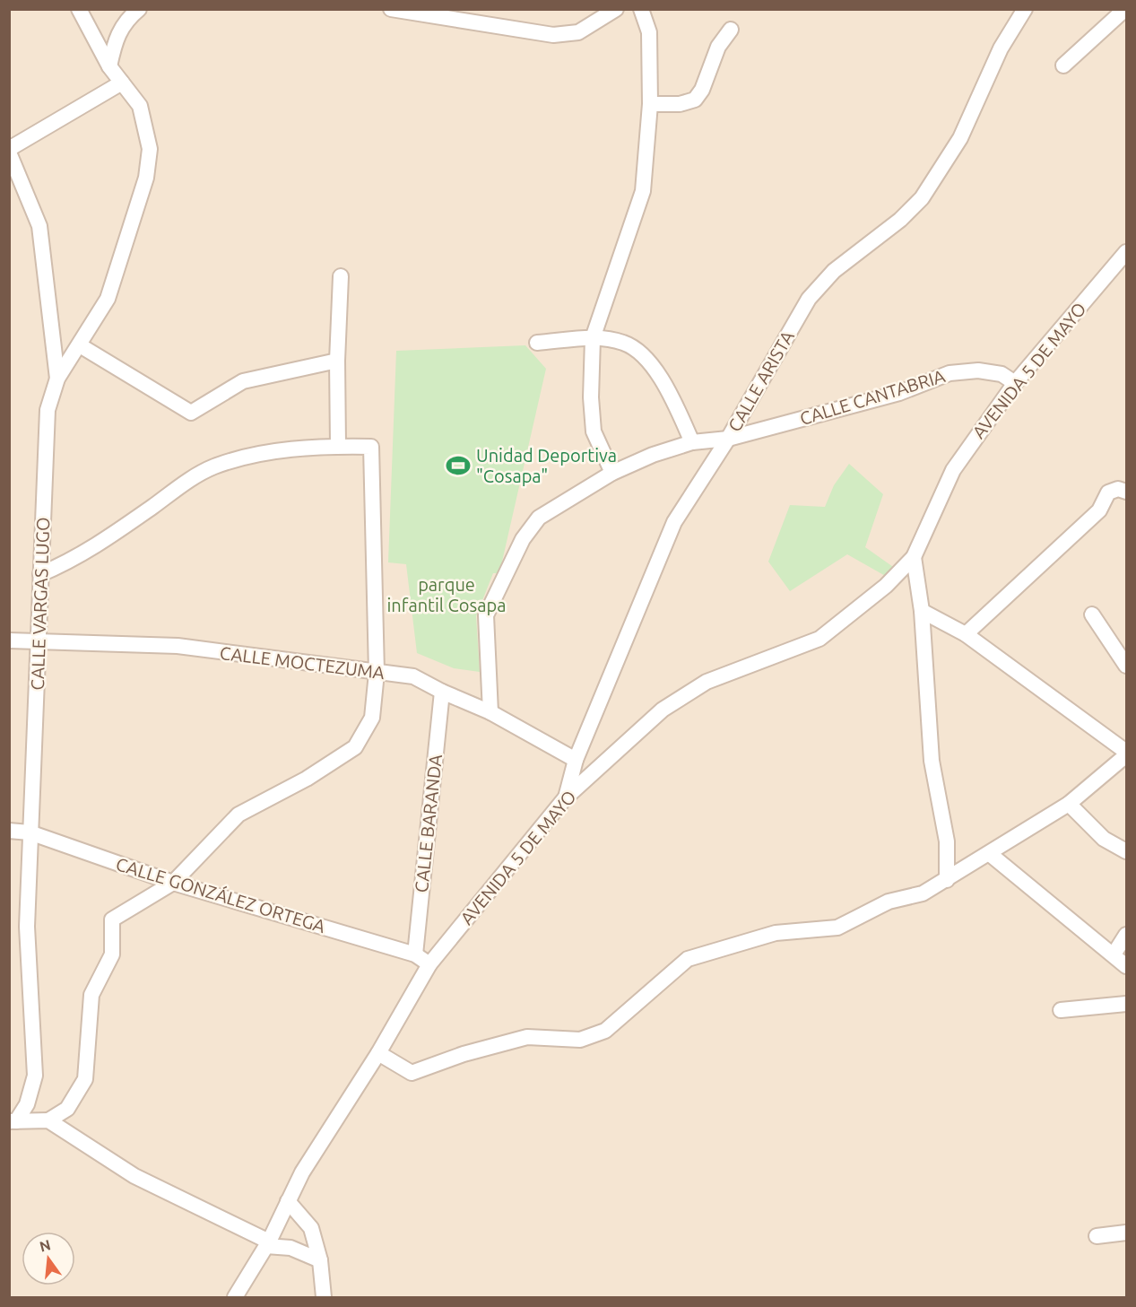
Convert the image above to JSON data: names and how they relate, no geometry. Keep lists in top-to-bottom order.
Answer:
{
  "streets": {
    "street": [
      "AVENIDA 5 DE MAYO",
      "CALLE ARISTA",
      "CALLE CANTABRIA",
      "CALLE VARGAS LUGO",
      "CALLE MOCTEZUMA",
      "CALLE BARANDA",
      "CALLE GONZÁLEZ ORTEGA"
    ]
  },
  "crossings": [
    ["AVENIDA 5 DE MAYO", "CALLE ARISTA"],
    ["AVENIDA 5 DE MAYO", "CALLE CANTABRIA"],
    ["AVENIDA 5 DE MAYO", "CALLE GONZÁLEZ ORTEGA"],
    ["CALLE ARISTA", "CALLE CANTABRIA"],
    ["CALLE ARISTA", "CALLE MOCTEZUMA"],
    ["CALLE CANTABRIA", "CALLE MOCTEZUMA"],
    ["CALLE VARGAS LUGO", "CALLE MOCTEZUMA"],
    ["CALLE VARGAS LUGO", "CALLE GONZÁLEZ ORTEGA"],
    ["CALLE MOCTEZUMA", "CALLE BARANDA"],
    ["CALLE BARANDA", "CALLE GONZÁLEZ ORTEGA"]
  ],
  "parks": ["parque infantil Cosapa"],
  "places": {
    "sports": ["Unidad Deportiva \"Cosapa\""]
  },
  "north": "top"
}
